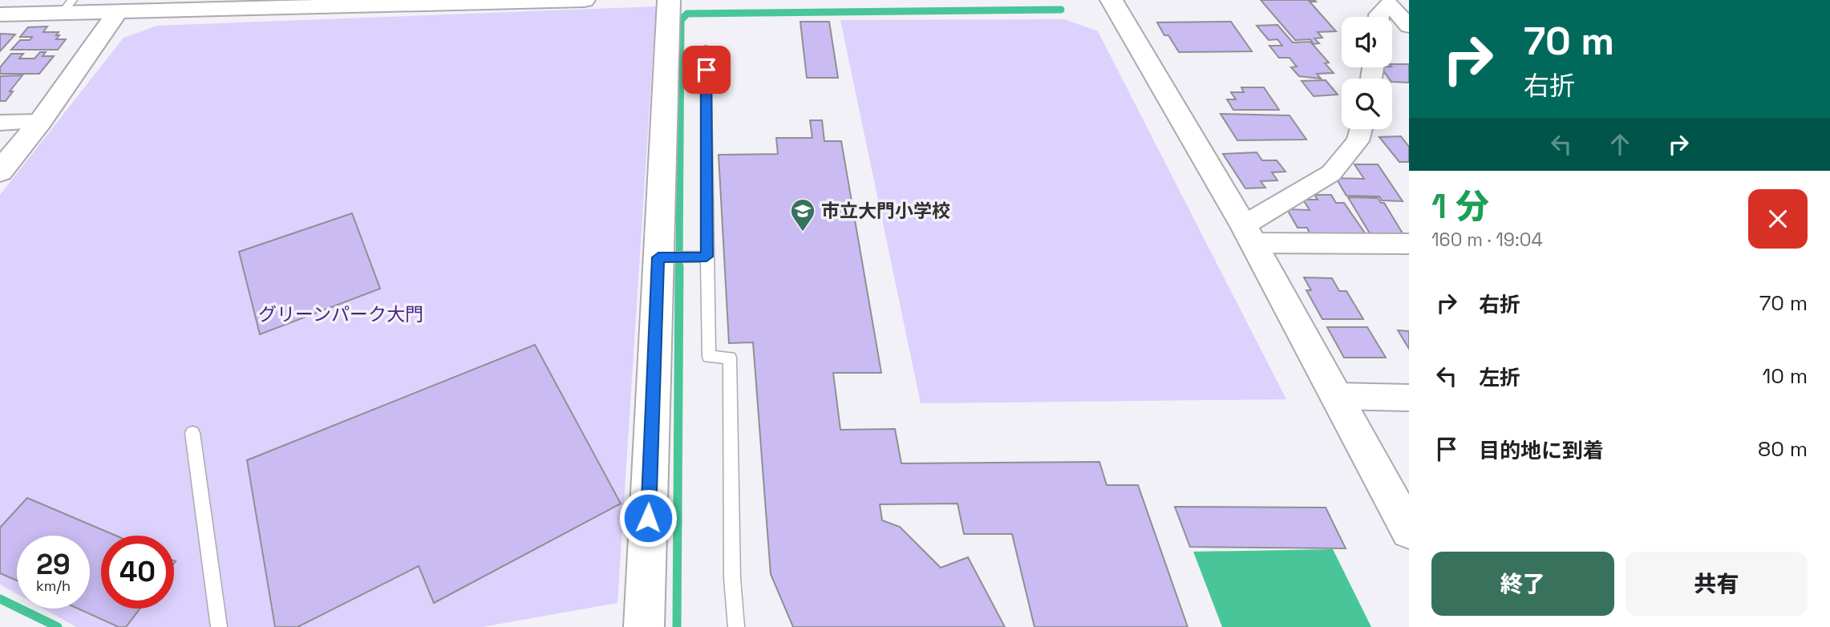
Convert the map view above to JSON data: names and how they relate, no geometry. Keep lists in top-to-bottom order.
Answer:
{
  "parks": ["グリーンパーク大門"],
  "places": {
    "school or university": ["市立大門小学校"]
  },
  "page": {
    "turn": ["70 m", "右折"],
    "heading": ["1 分", "160 m · 19:04"],
    "list": [
      {
        "name": "右折",
        "value": "70 m"
      },
      {
        "name": "左折",
        "value": "10 m"
      },
      {
        "name": "目的地に到着",
        "value": "80 m"
      }
    ],
    "speed": "29 km/h",
    "limit": "40",
    "buttons": ["終了", "共有"]
  }
}
